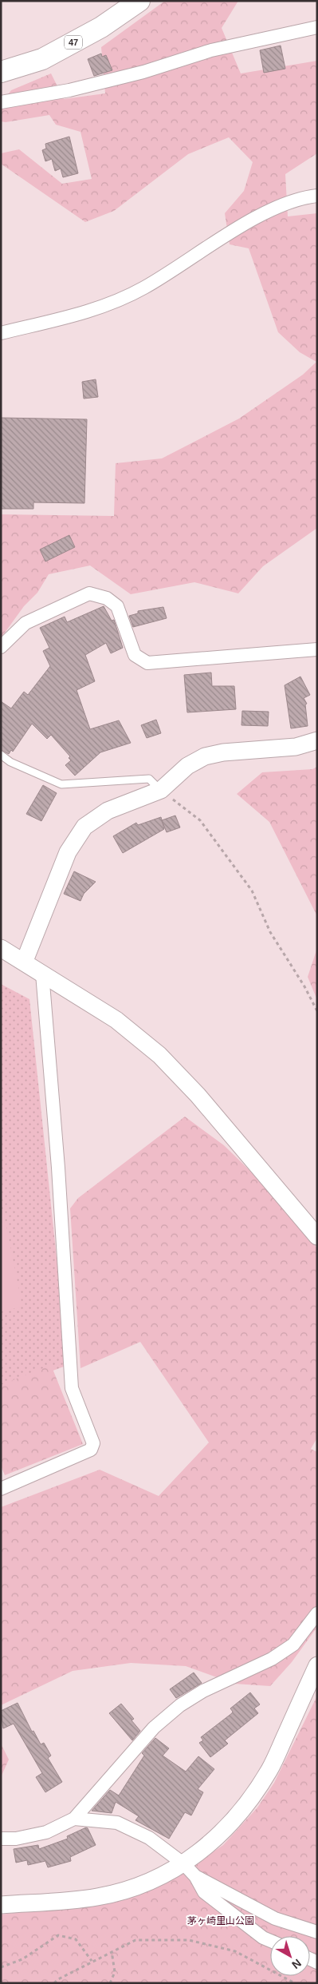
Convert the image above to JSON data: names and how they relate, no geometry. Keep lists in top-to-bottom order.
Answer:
{
  "streets": {
    "main road": ["47"]
  },
  "parks": ["茅ヶ崎里山公園"],
  "north": "bottom right"
}
